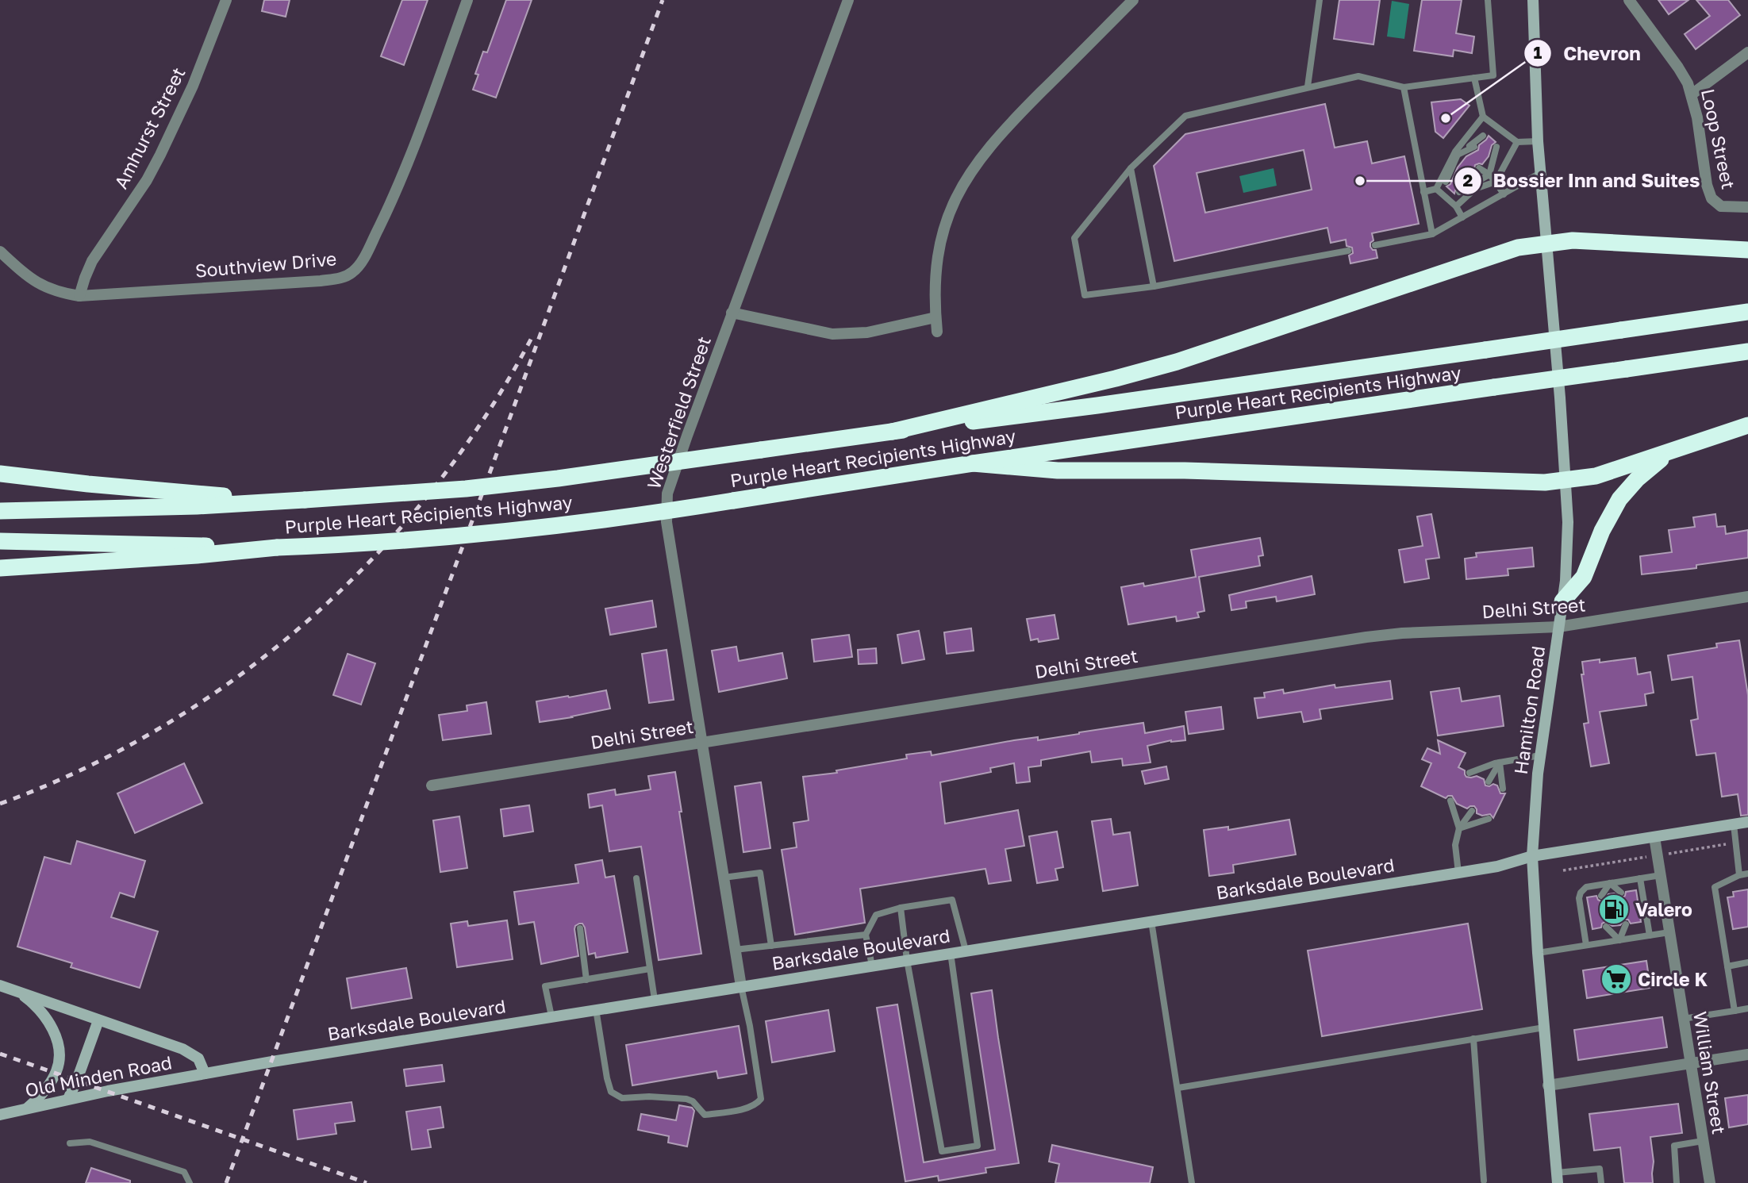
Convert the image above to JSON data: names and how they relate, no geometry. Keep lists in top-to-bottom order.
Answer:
{
  "streets": {
    "highway": ["Purple Heart Recipients Highway"],
    "main road": ["Hamilton Road", "Barksdale Boulevard", "Old Minden Road"],
    "street": [
      "Amhurst Street",
      "Loop Street",
      "Southview Drive",
      "Westerfield Street",
      "Delhi Street",
      "William Street"
    ]
  },
  "crossings": [
    ["Amhurst Street", "Southview Drive"],
    ["Westerfield Street", "Delhi Street"],
    ["Westerfield Street", "Barksdale Boulevard"],
    ["Delhi Street", "Hamilton Road"],
    ["Hamilton Road", "Barksdale Boulevard"],
    ["Barksdale Boulevard", "William Street"],
    ["Barksdale Boulevard", "Old Minden Road"]
  ],
  "places": {
    "other": ["Chevron", "Bossier Inn and Suites"],
    "fuel station": ["Valero"],
    "supermarket": ["Circle K"]
  }
}
